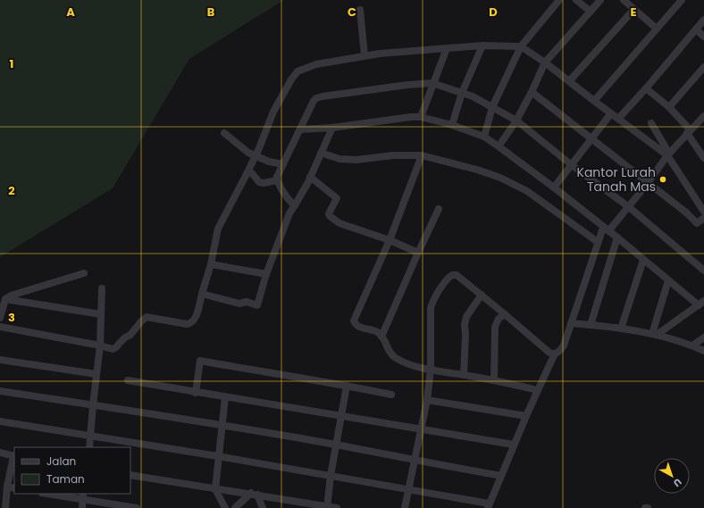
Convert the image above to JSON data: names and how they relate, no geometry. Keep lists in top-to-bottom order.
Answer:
{
  "places": ["Kantor Lurah Tanah Mas"],
  "legend": ["Jalan", "Taman"],
  "north": "bottom right",
  "grid": {
    "columns": [
      "A",
      "B",
      "C",
      "D",
      "E"
    ],
    "rows": ["1", "2", "3"]
  }
}
